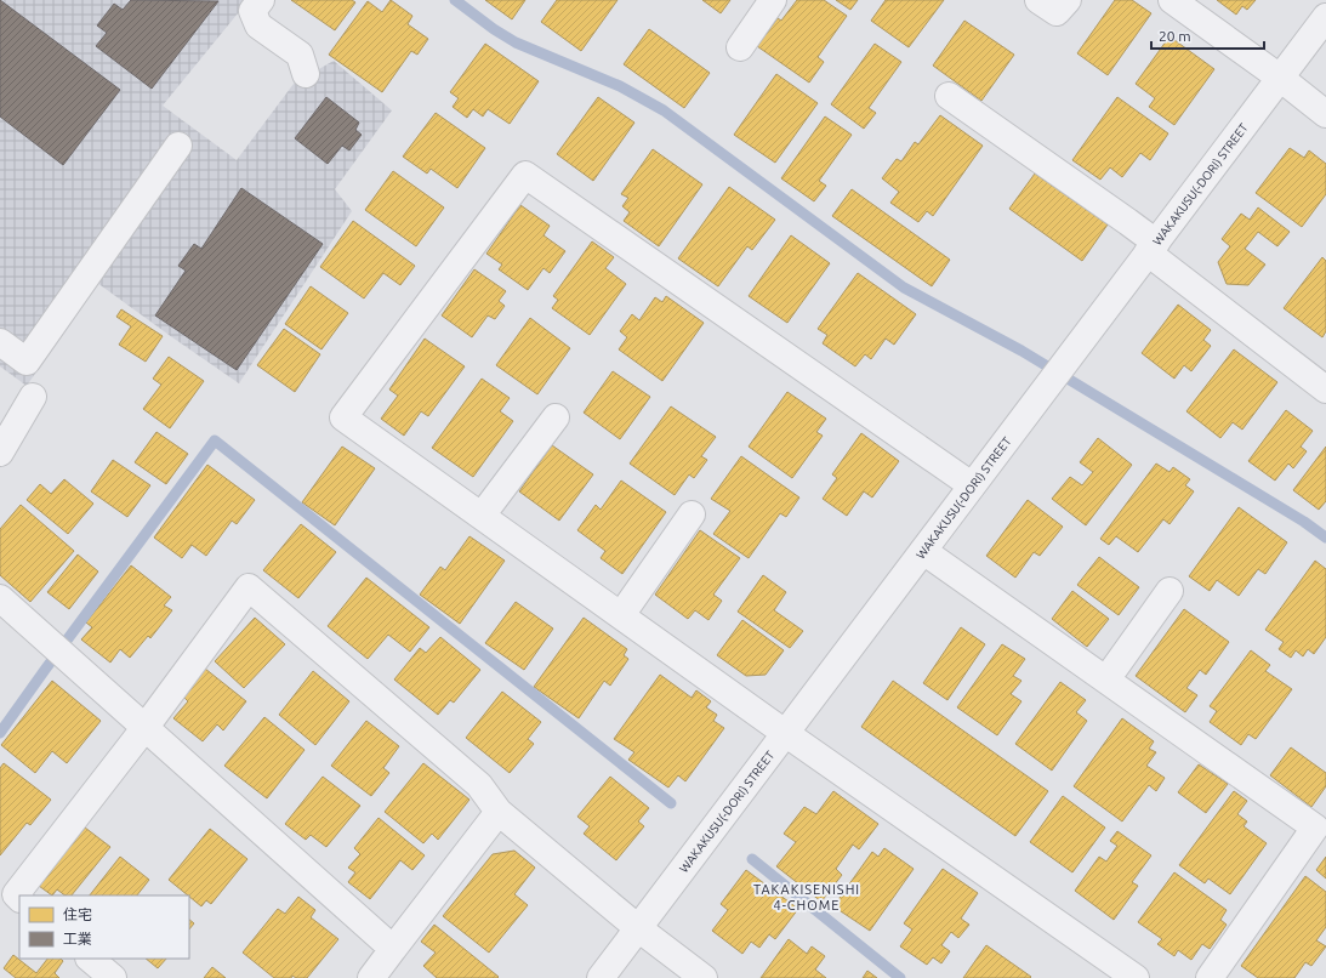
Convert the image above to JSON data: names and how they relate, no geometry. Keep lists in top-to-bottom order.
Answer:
{
  "streets": {
    "street": ["WAKAKUSU(-DORI) STREET"]
  },
  "districts": ["TAKAKISENISHI 4-CHOME"],
  "legend": ["住宅", "工業"],
  "scale_bar": "20 m"
}
